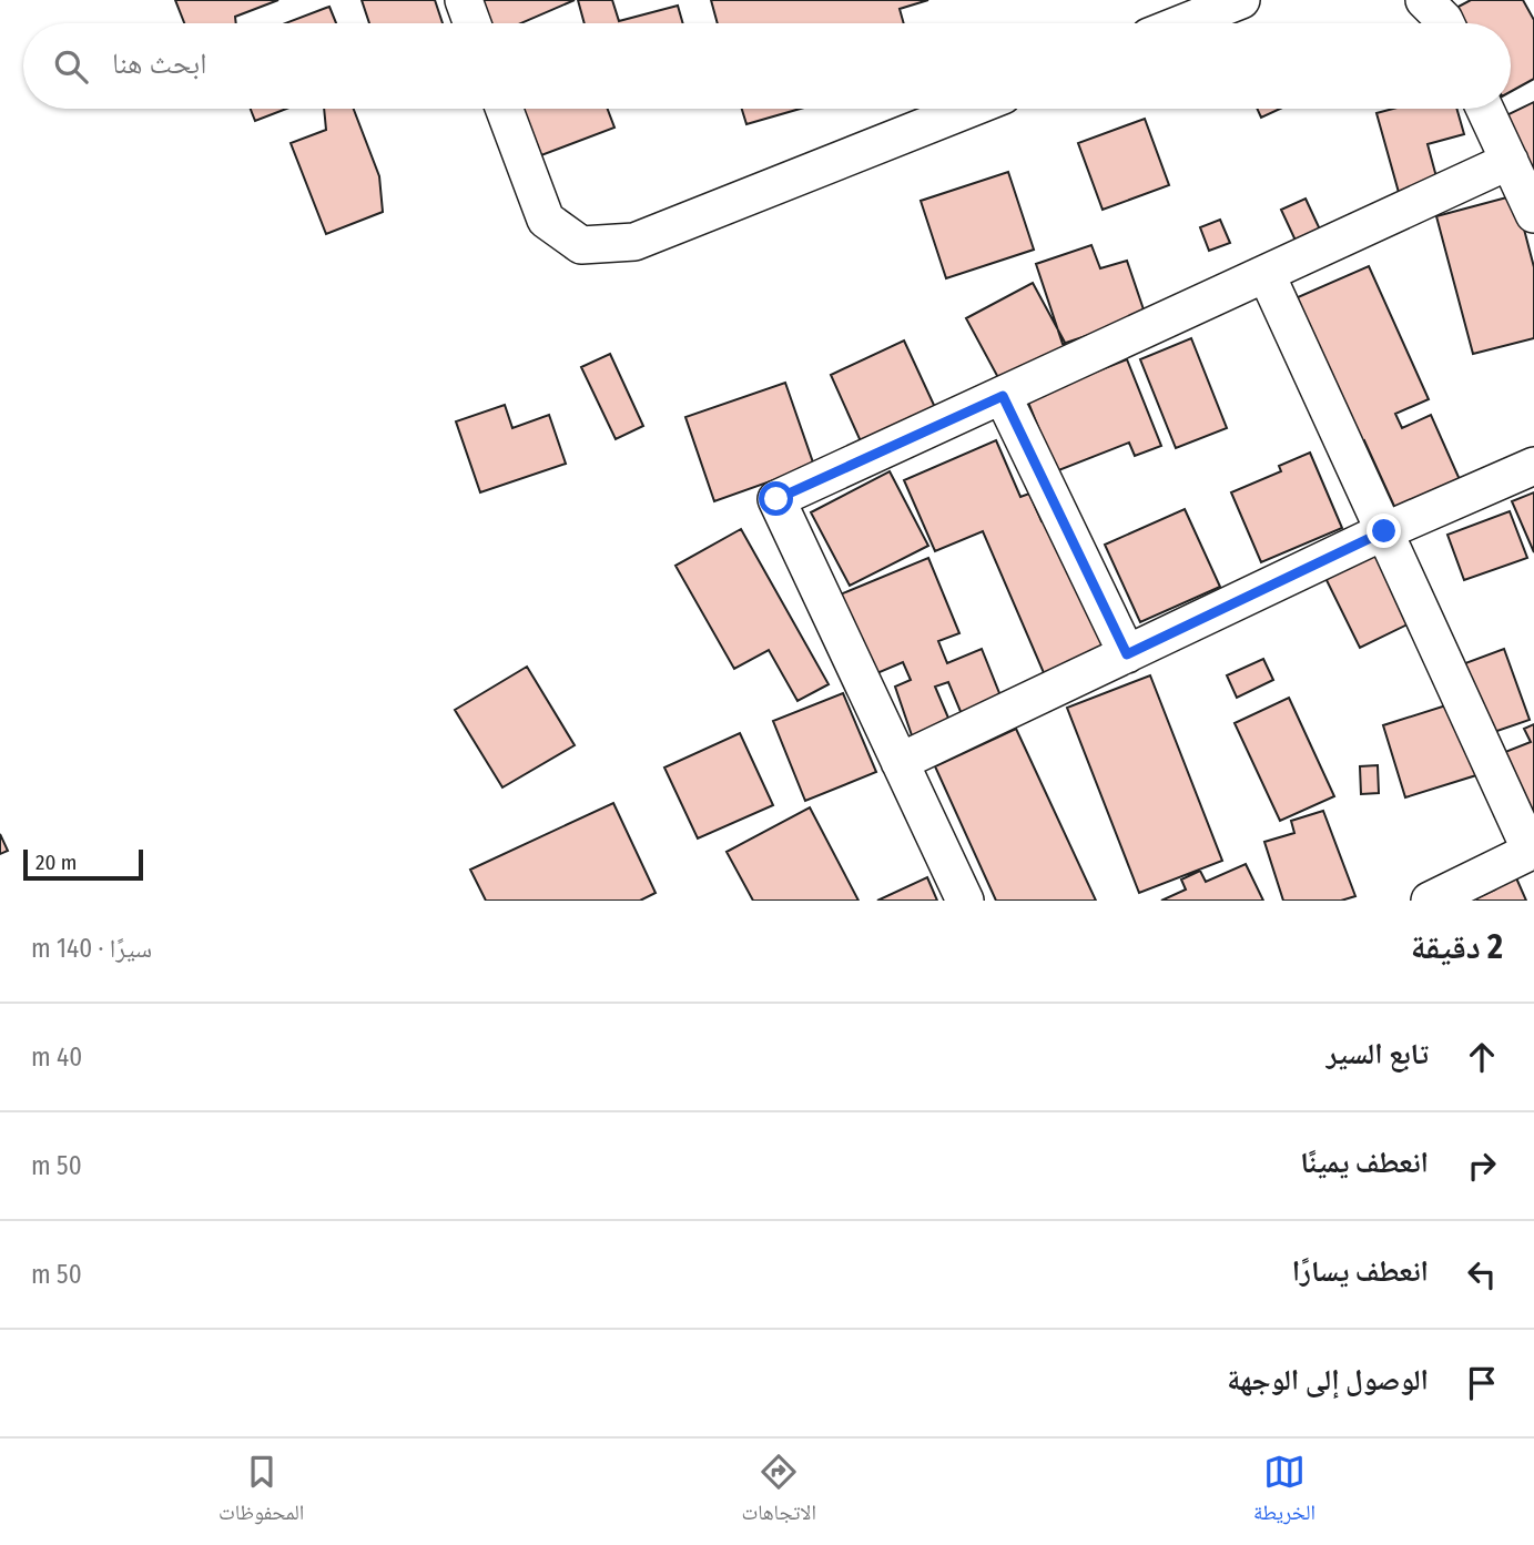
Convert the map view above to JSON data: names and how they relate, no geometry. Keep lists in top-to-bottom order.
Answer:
{
  "scale_bar": "20 m",
  "page": {
    "search": "ابحث هنا",
    "scale": "20 m",
    "heading": ["2 دقيقة", "سيرًا · 140 m"],
    "list": [
      ["تابع السير", "40 m"],
      ["انعطف يمينًا", "50 m"],
      ["انعطف يسارًا", "50 m"],
      "الوصول إلى الوجهة"
    ],
    "nav": ["الخريطة", "الاتجاهات", "المحفوظات"]
  }
}
